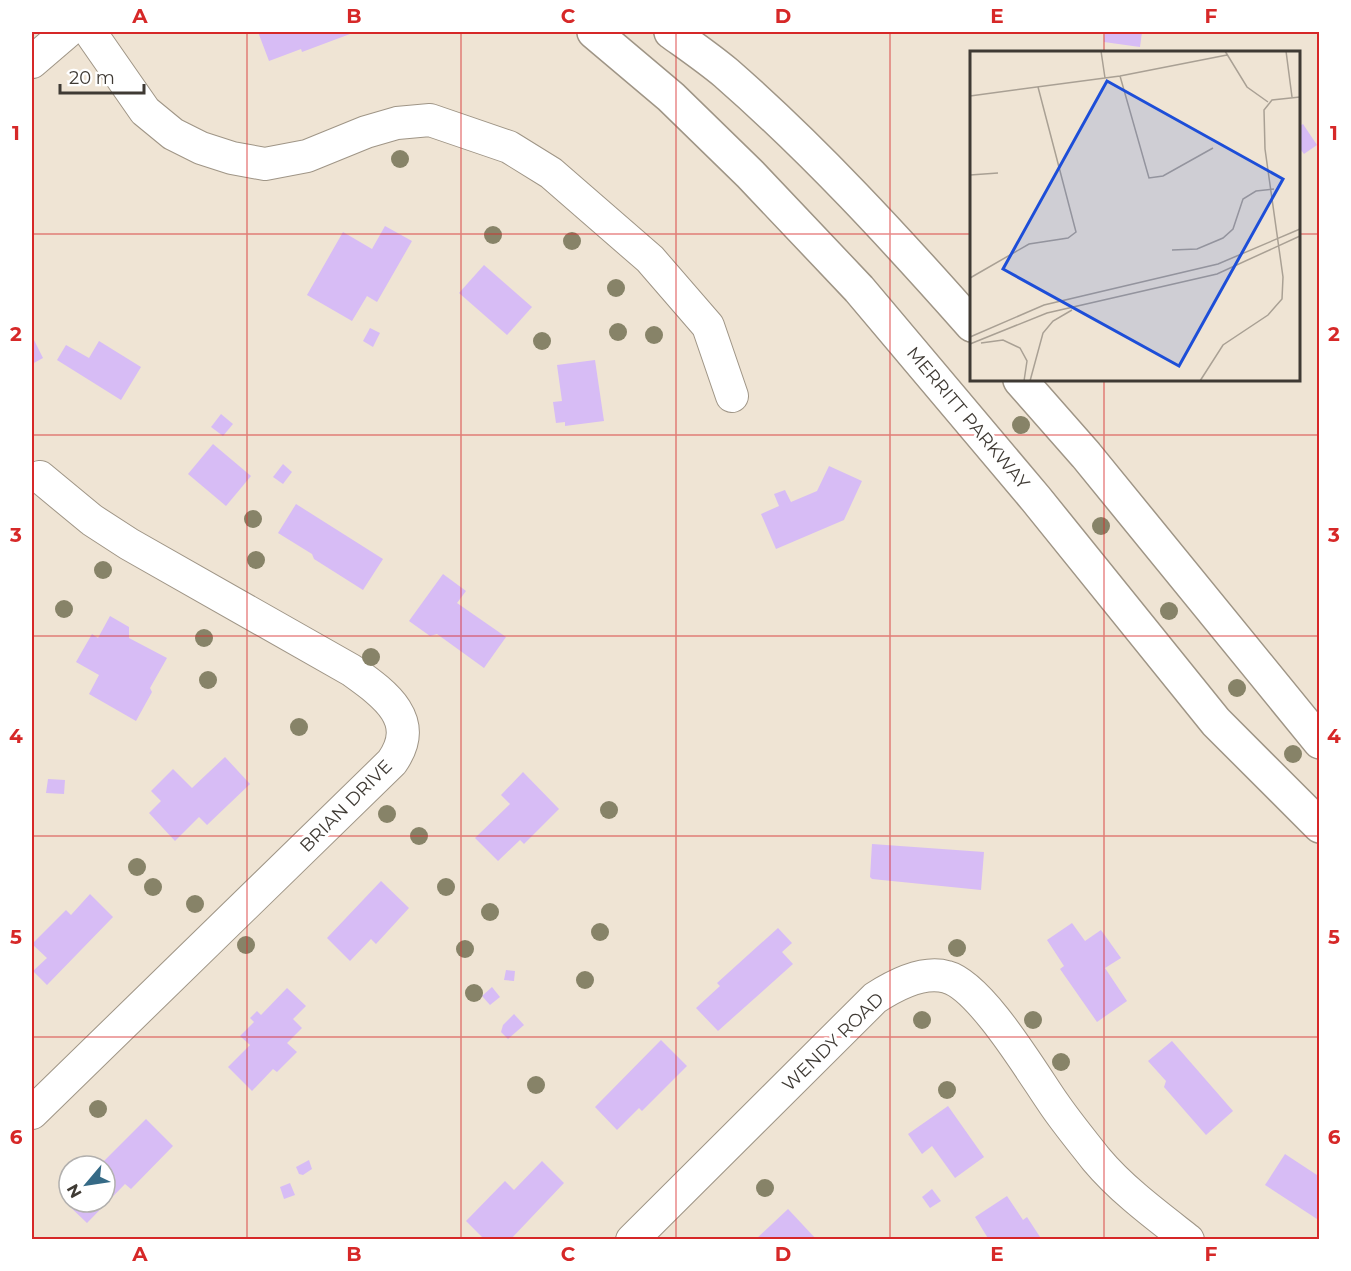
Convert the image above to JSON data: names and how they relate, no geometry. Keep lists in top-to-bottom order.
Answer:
{
  "streets": {
    "highway": ["MERRITT PARKWAY"],
    "street": ["BRIAN DRIVE", "WENDY ROAD"]
  },
  "scale_bar": "20 m",
  "north": "bottom left",
  "grid": {
    "columns": [
      "A",
      "B",
      "C",
      "D",
      "E",
      "F"
    ],
    "rows": [
      "1",
      "2",
      "3",
      "4",
      "5",
      "6"
    ]
  }
}
